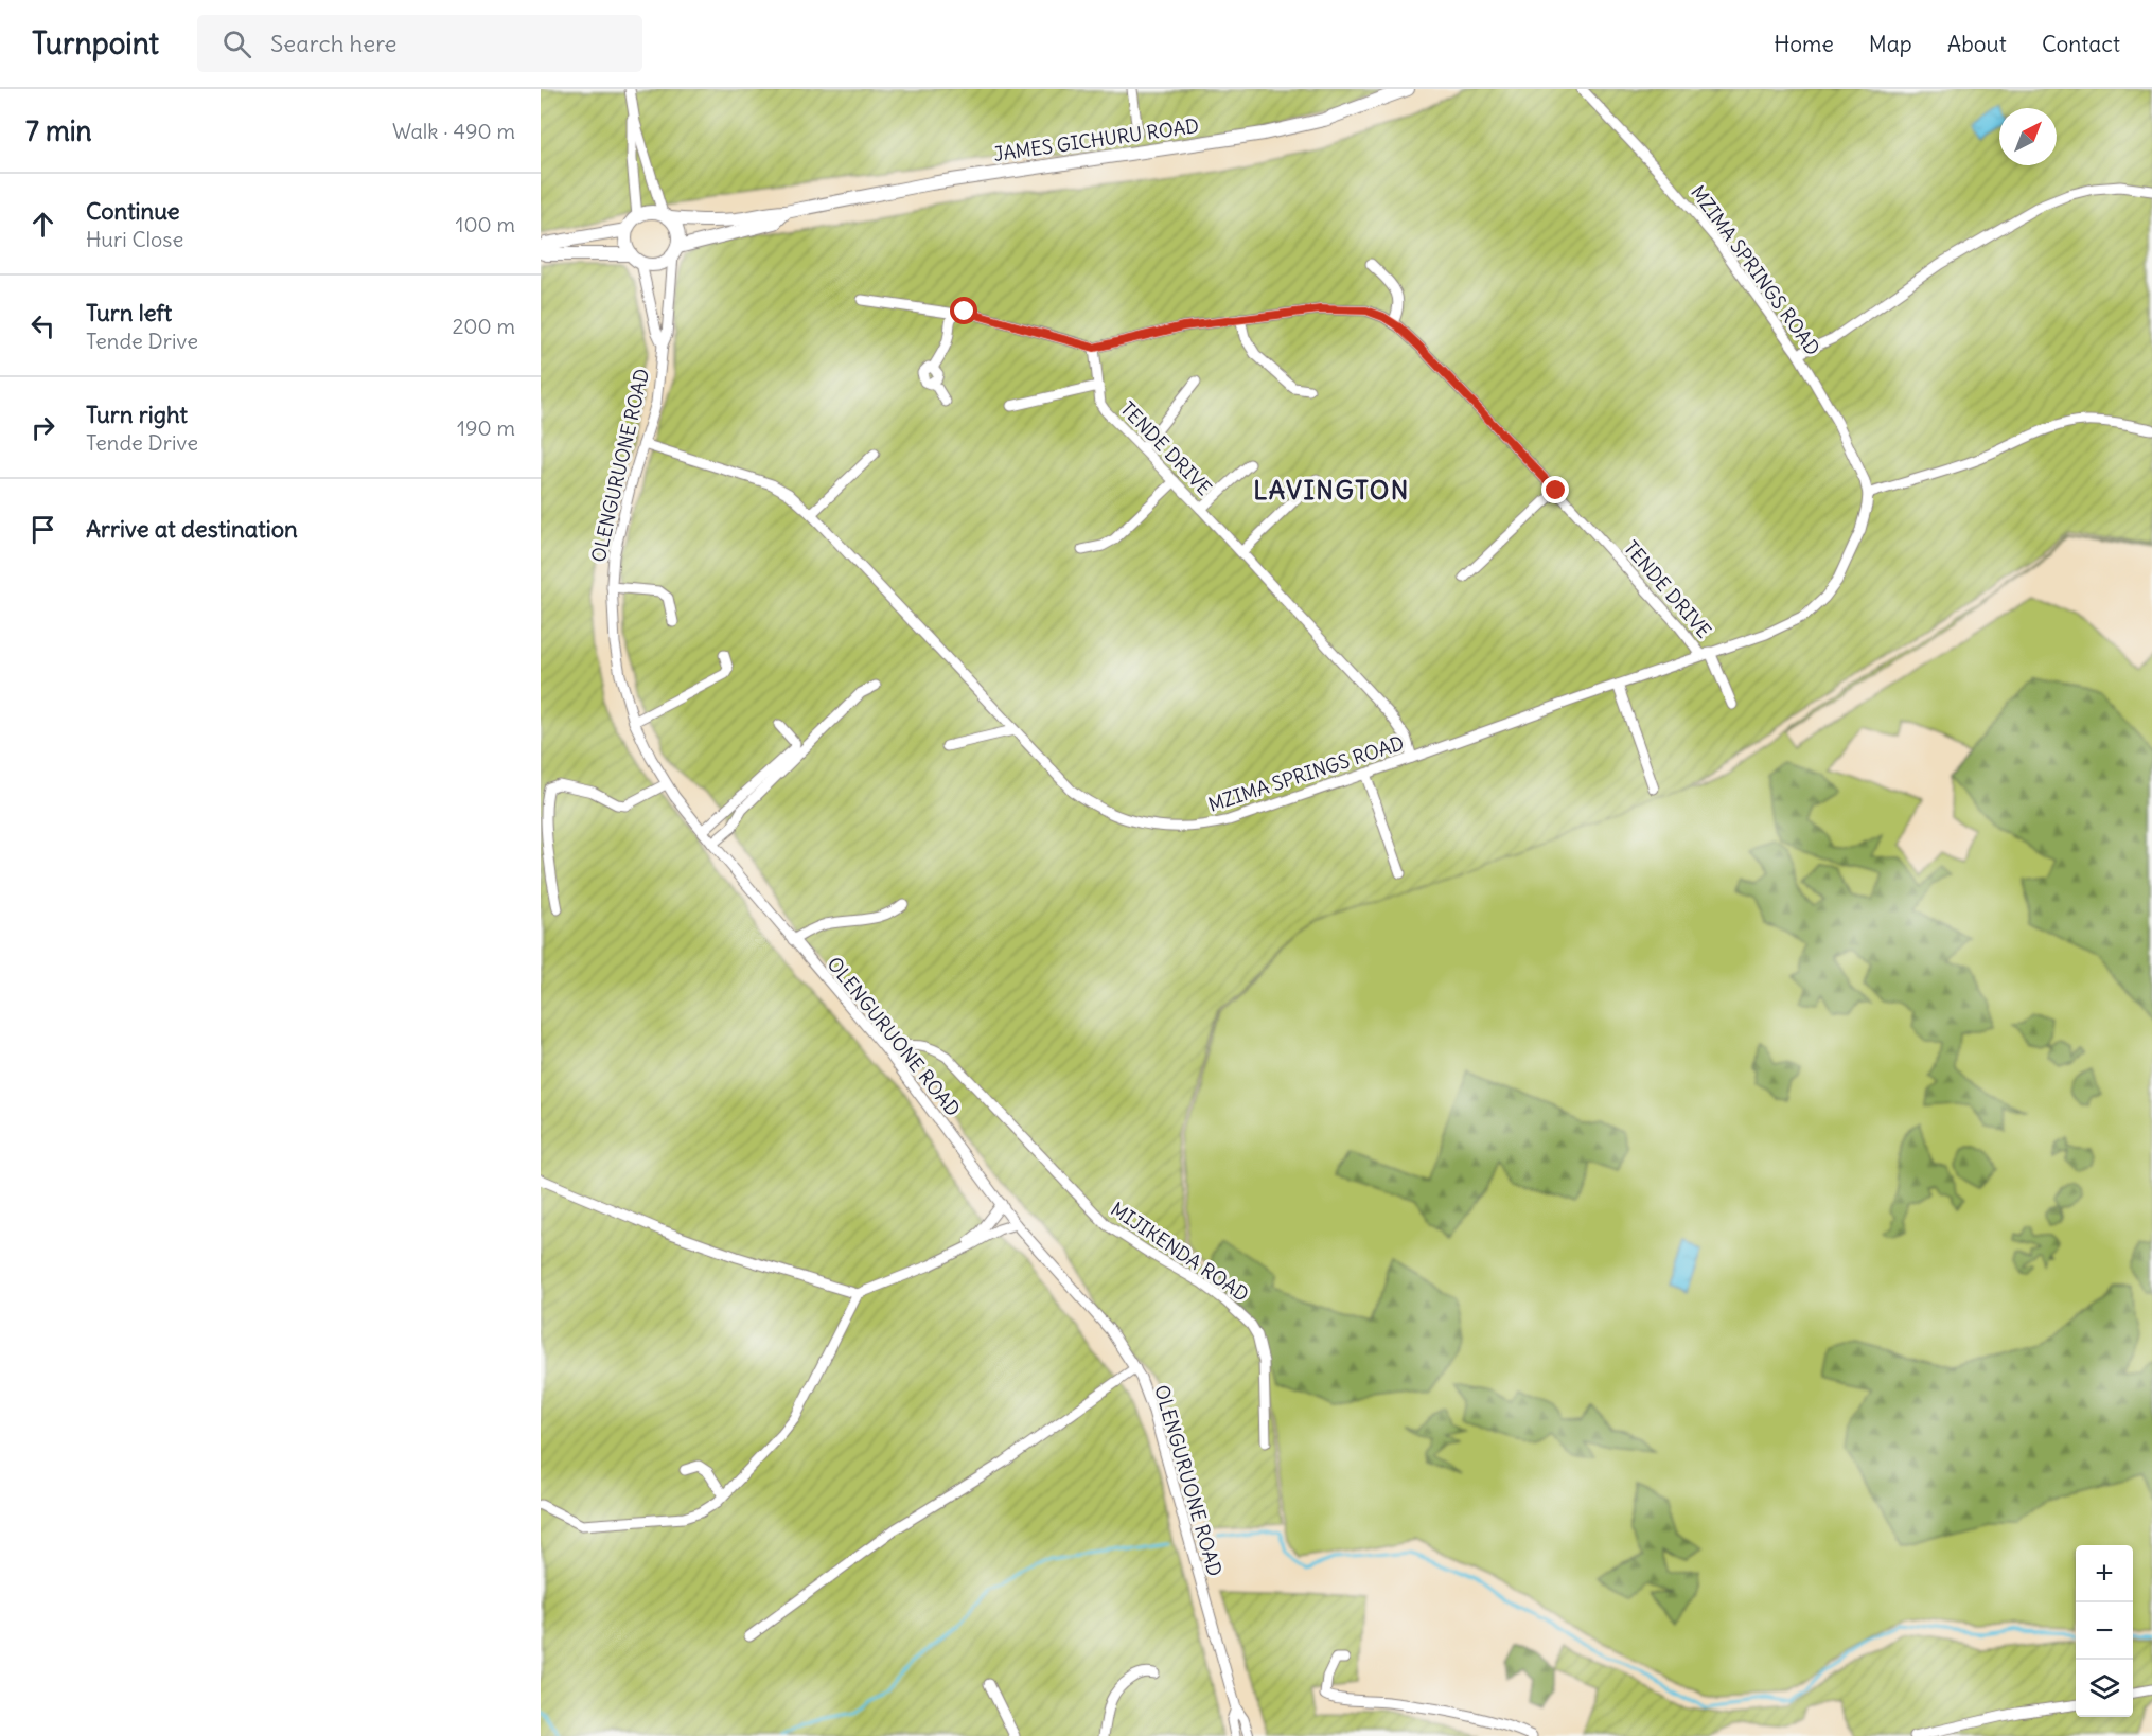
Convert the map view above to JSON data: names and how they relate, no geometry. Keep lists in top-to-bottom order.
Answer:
{
  "streets": {
    "main road": ["JAMES GICHURU ROAD"],
    "street": [
      "MZIMA SPRINGS ROAD",
      "TENDE DRIVE",
      "OLENGURUONE ROAD",
      "MIJIKENDA ROAD"
    ]
  },
  "crossings": [
    ["JAMES GICHURU ROAD", "OLENGURUONE ROAD"],
    ["MZIMA SPRINGS ROAD", "TENDE DRIVE"],
    ["MZIMA SPRINGS ROAD", "OLENGURUONE ROAD"],
    ["OLENGURUONE ROAD", "MIJIKENDA ROAD"]
  ],
  "districts": ["LAVINGTON"],
  "north": "top right",
  "page": {
    "header": "Turnpoint",
    "search": "Search here",
    "nav": [
      "Home",
      "Map",
      "About",
      "Contact"
    ],
    "heading": ["7 min", "Walk · 490 m"],
    "list": [
      ["Continue", "Huri Close", "100 m"],
      ["Turn left", "Tende Drive", "200 m"],
      ["Turn right", "Tende Drive", "190 m"],
      "Arrive at destination"
    ],
    "map_buttons": ["+", "−"]
  }
}
